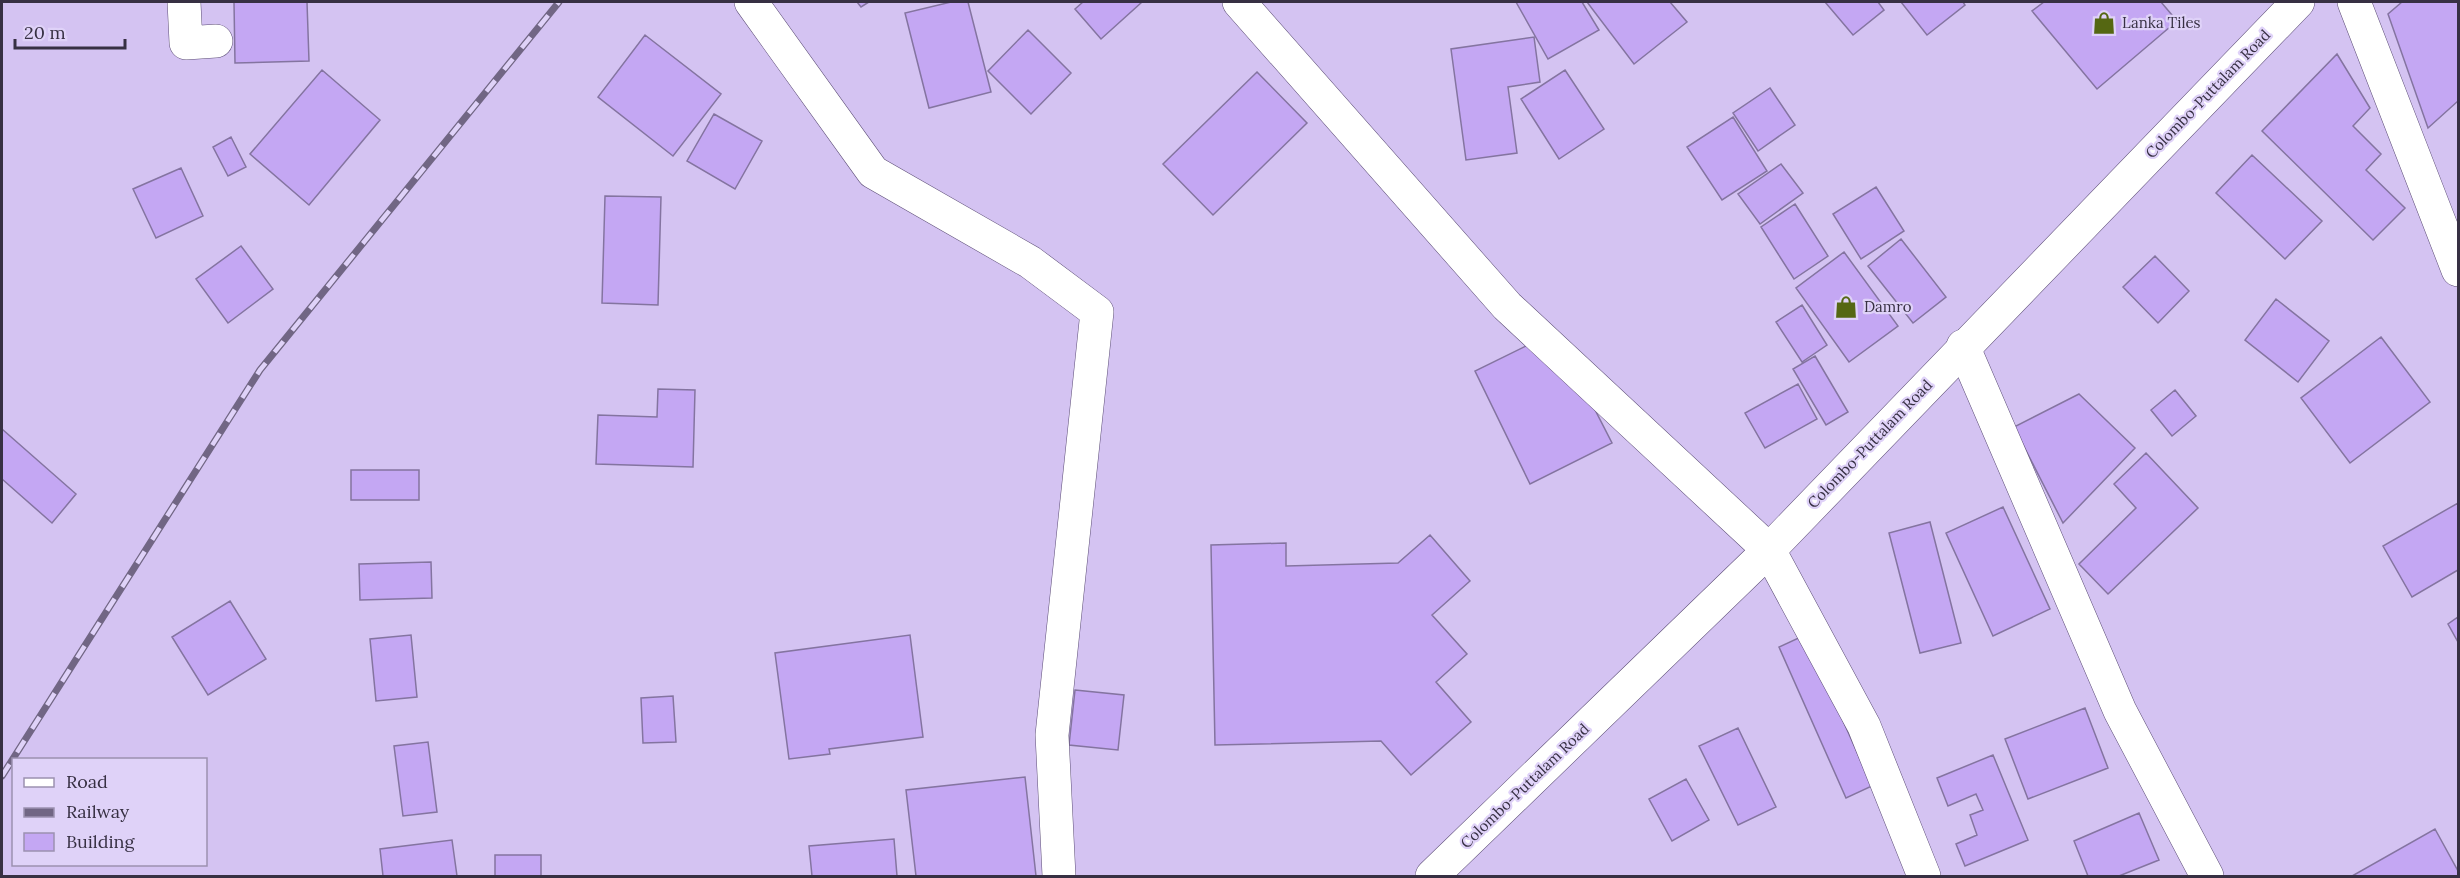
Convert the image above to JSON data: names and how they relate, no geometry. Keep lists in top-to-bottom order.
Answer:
{
  "streets": {
    "main road": ["Colombo-Puttalam Road"]
  },
  "places": {
    "shop": ["Lanka Tiles", "Damro"]
  },
  "legend": ["Road", "Railway", "Building"],
  "scale_bar": "20 m"
}
